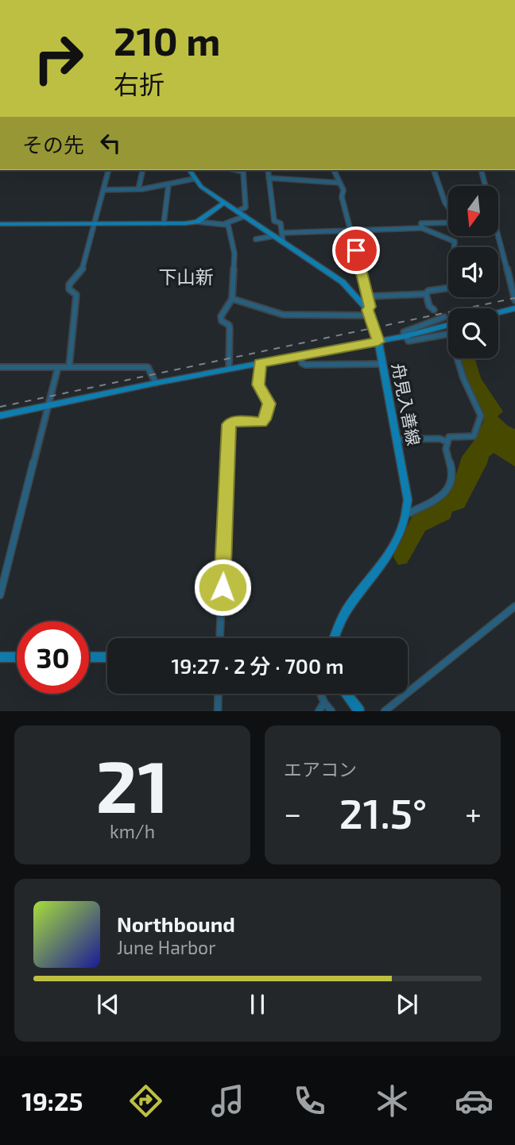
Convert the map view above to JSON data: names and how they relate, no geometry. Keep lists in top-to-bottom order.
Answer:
{
  "streets": {
    "street": ["舟見入善線"]
  },
  "districts": ["下山新"],
  "north": "bottom",
  "page": {
    "turn": ["210 m", "右折"],
    "then": "その先",
    "limit": "30",
    "trip": "19:27 · 2 分 · 700 m",
    "tile": [
      ["21", "km/h"],
      "エアコン"
    ],
    "heat": ["−", "21.5°", "+"],
    "song": ["Northbound", "June Harbor"],
    "tabs": "19:25"
  }
}
